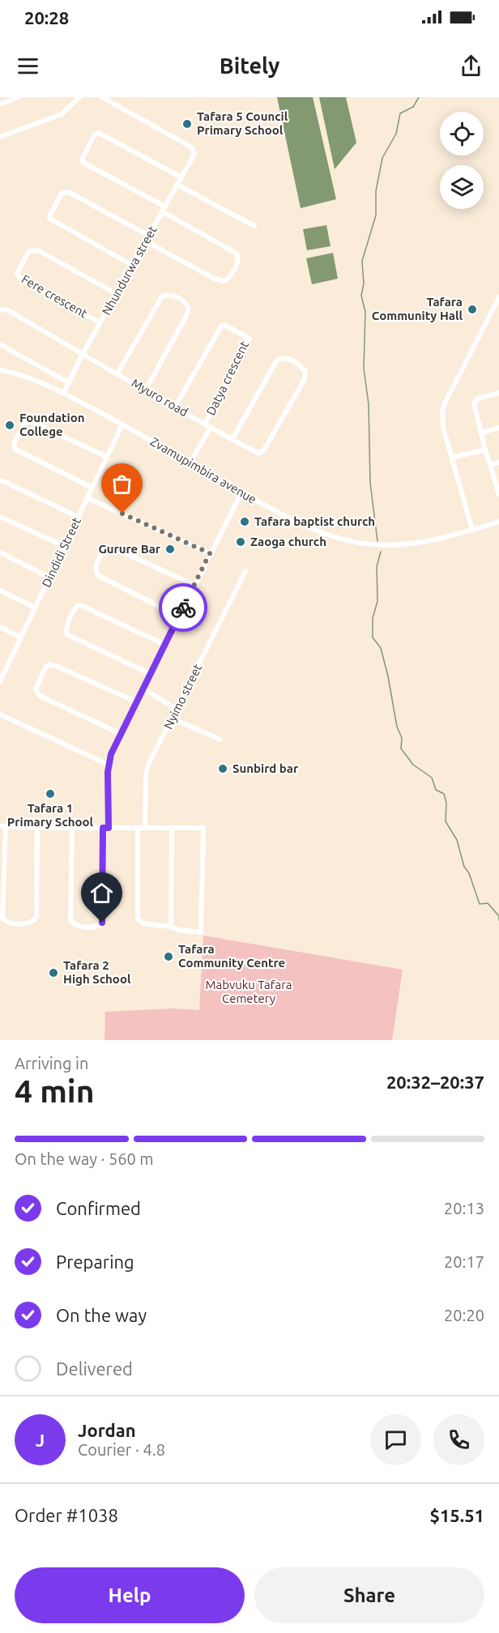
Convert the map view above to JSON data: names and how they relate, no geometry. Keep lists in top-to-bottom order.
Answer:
{
  "streets": {
    "street": [
      "Nhundurwa street",
      "Fere crescent",
      "Datya crescent",
      "Myuro road",
      "Zvamupimbira avenue",
      "Dindidi Street",
      "Nyimo street"
    ]
  },
  "crossings": [
    ["Nhundurwa street", "Fere crescent"],
    ["Nhundurwa street", "Myuro road"],
    ["Nhundurwa street", "Zvamupimbira avenue"],
    ["Datya crescent", "Myuro road"],
    ["Zvamupimbira avenue", "Dindidi Street"]
  ],
  "parks": ["Mabvuku Tafara Cemetery"],
  "places": [
    "Tafara 5 Council Primary School",
    "Tafara Community Hall",
    "Foundation College",
    "Tafara baptist church",
    "Zaoga church",
    "Gurure Bar",
    "Sunbird bar",
    "Tafara 1 Primary School",
    "Tafara Community Centre",
    "Tafara 2 High School"
  ],
  "page": {
    "status": "20:28",
    "header": "Bitely",
    "heading": ["4 min", "Arriving in", "20:32–20:37"],
    "panel": [
      "Jordan",
      "Courier · 4.8",
      "Order #1038",
      "$15.51"
    ],
    "bar": "On the way · 560 m",
    "list": [
      ["Confirmed", "20:13"],
      ["Preparing", "20:17"],
      ["On the way", "20:20"],
      "Delivered"
    ],
    "round": "J",
    "buttons": ["Help", "Share"]
  }
}
